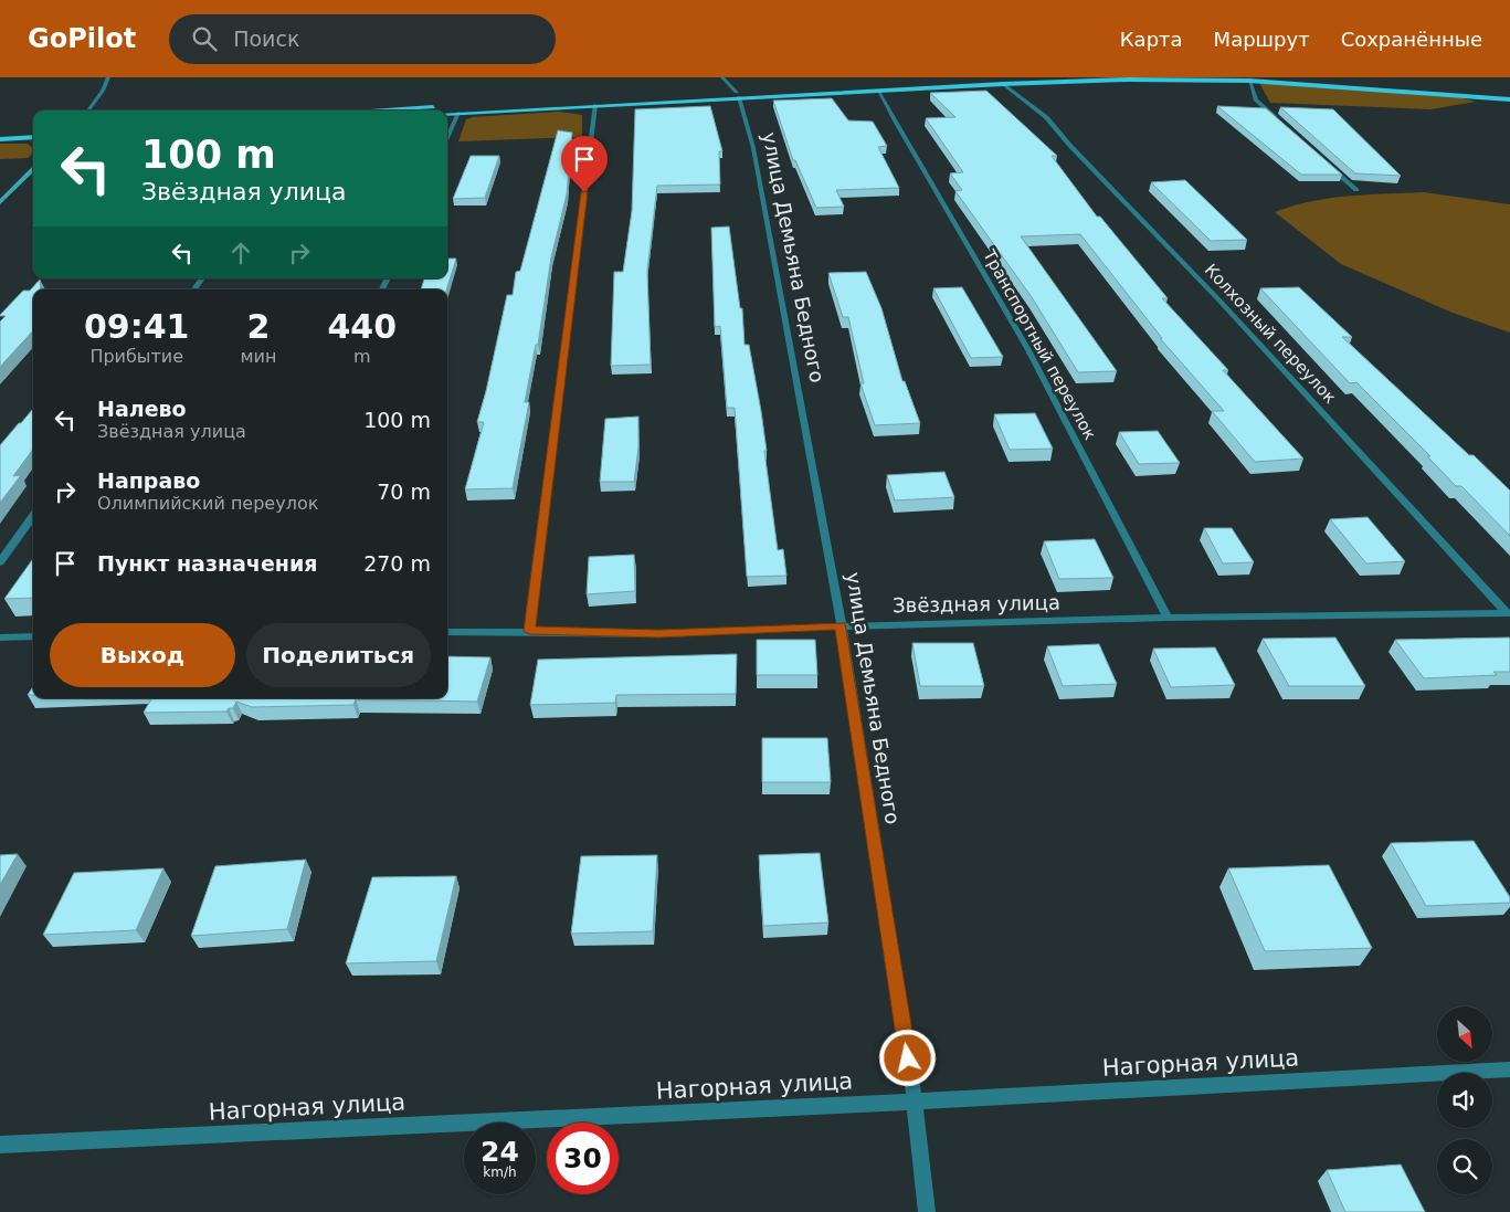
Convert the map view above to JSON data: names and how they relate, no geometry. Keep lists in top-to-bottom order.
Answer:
{
  "streets": {
    "street": [
      "улица Демьяна Бедного",
      "Колхозный переулок",
      "Транспортный переулок",
      "Звёздная улица",
      "Нагорная улица"
    ]
  },
  "crossings": [
    ["улица Демьяна Бедного", "Звёздная улица"],
    ["улица Демьяна Бедного", "Нагорная улица"],
    ["Колхозный переулок", "Звёздная улица"],
    ["Транспортный переулок", "Звёздная улица"]
  ],
  "north": "bottom right",
  "page": {
    "header": "GoPilot",
    "search": "Поиск",
    "nav": ["Карта", "Маршрут", "Сохранённые"],
    "turn": ["100 m", "Звёздная улица"],
    "eta": [
      "09:41",
      "Прибытие",
      "2",
      "мин",
      "440",
      "m"
    ],
    "list": [
      {
        "name": "Налево",
        "note": "Звёздная улица",
        "value": "100 m"
      },
      {
        "name": "Направо",
        "note": "Олимпийский переулок",
        "value": "70 m"
      },
      {
        "name": "Пункт назначения",
        "value": "270 m"
      }
    ],
    "buttons": ["Выход", "Поделиться"],
    "speed": "24 km/h",
    "limit": "30"
  }
}
